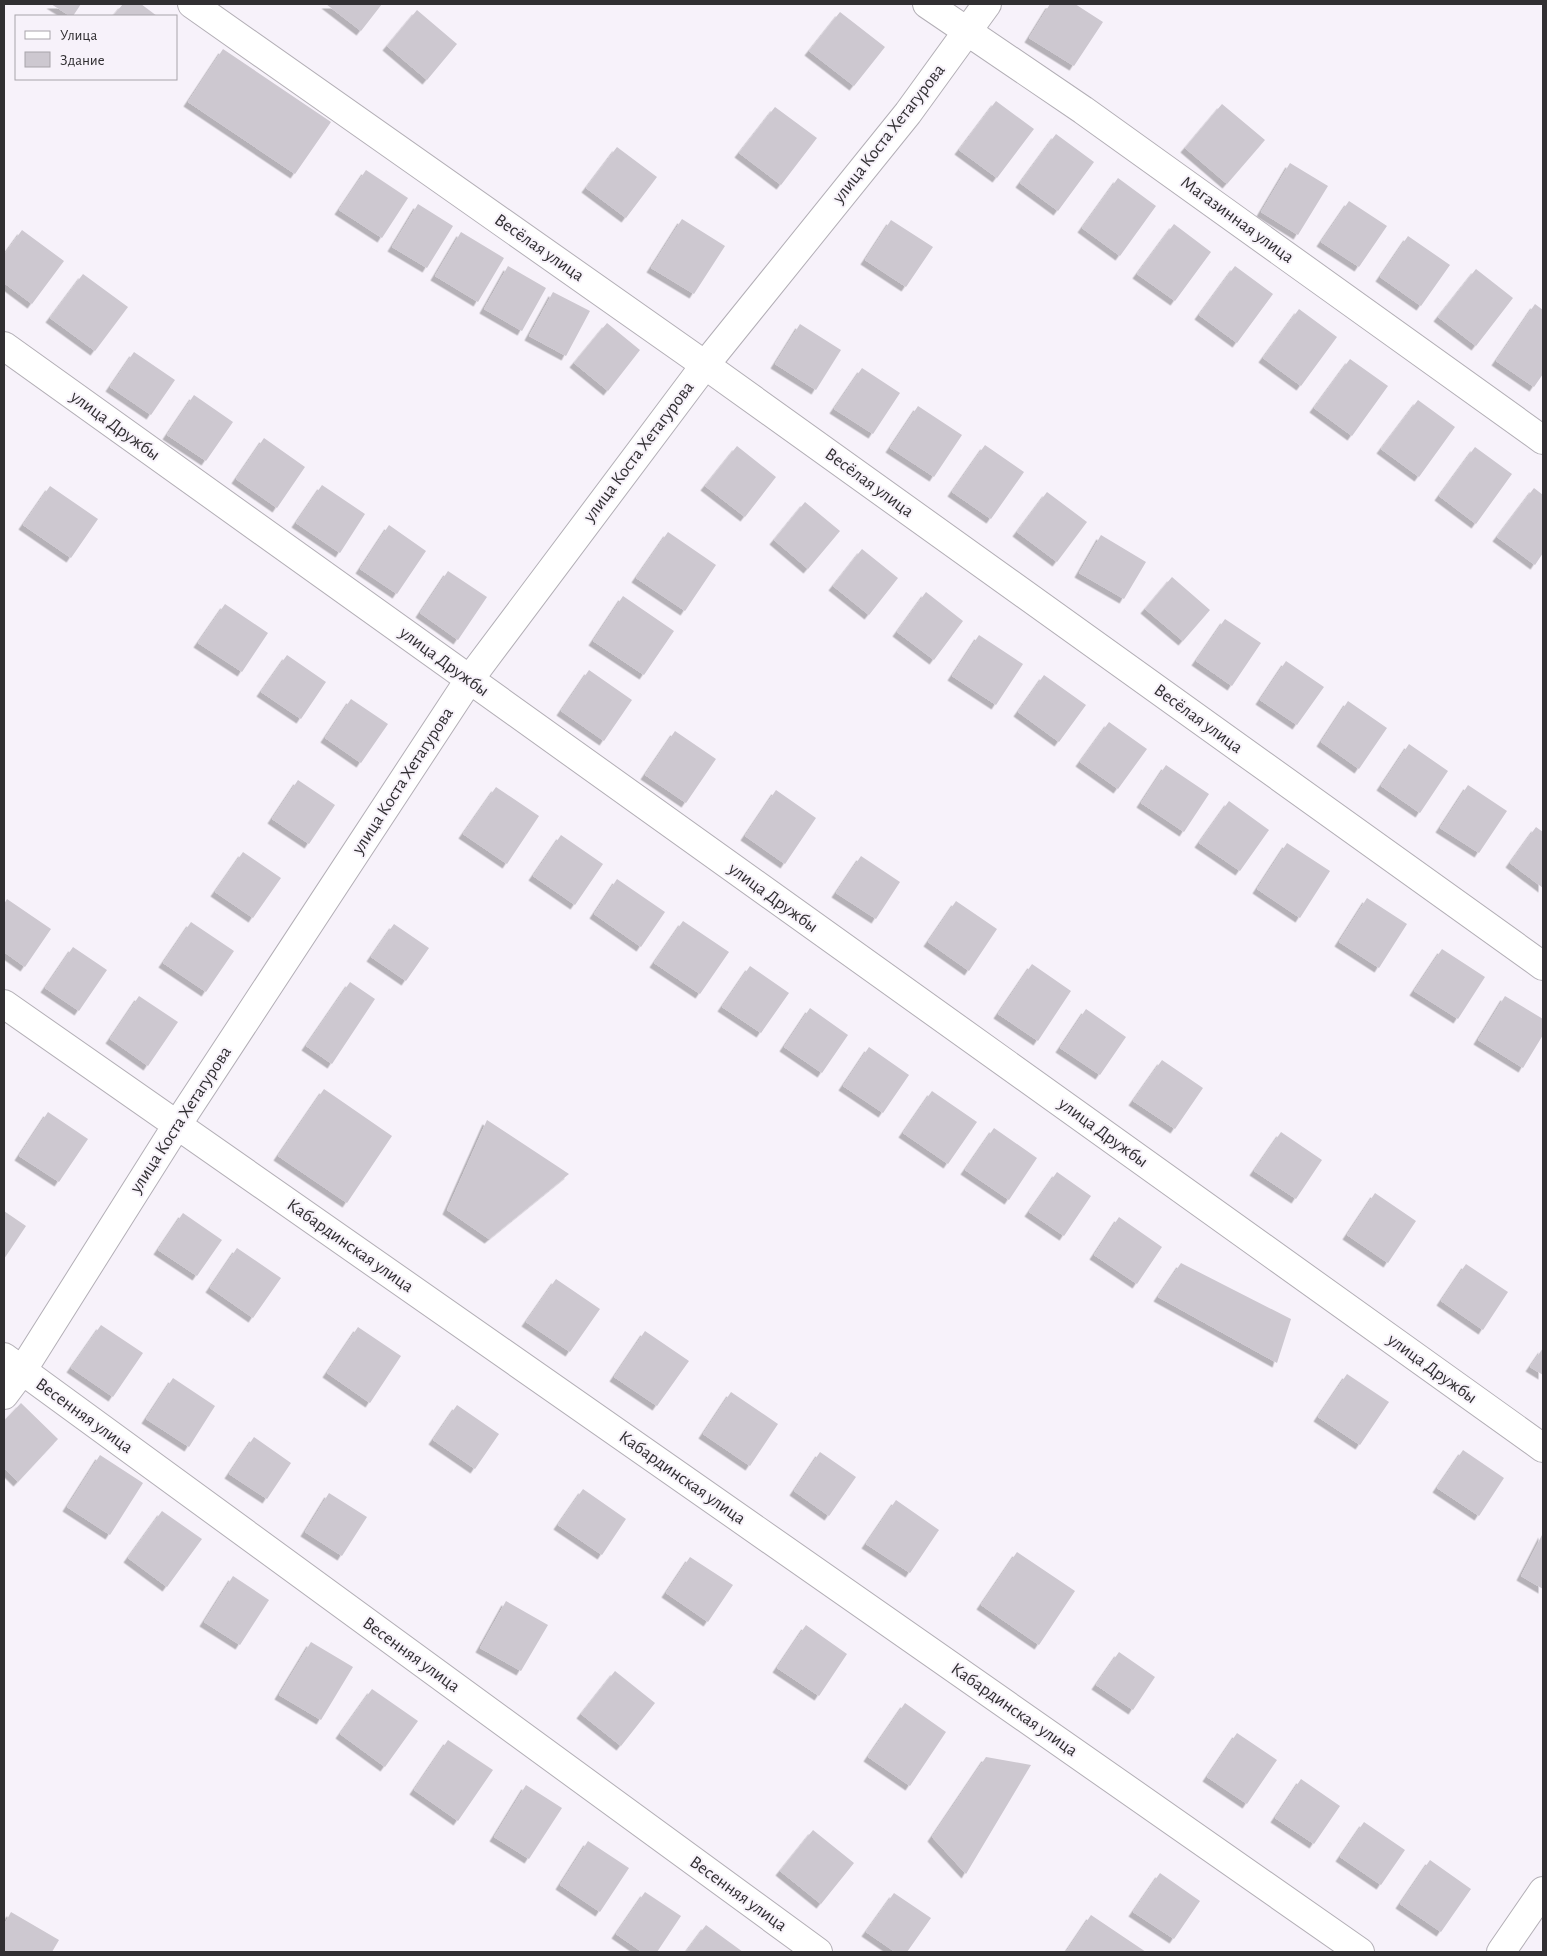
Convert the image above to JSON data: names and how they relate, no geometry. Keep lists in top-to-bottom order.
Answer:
{
  "streets": {
    "street": [
      "улица Коста Хетагурова",
      "Магазинная улица",
      "Весёлая улица",
      "улица Дружбы",
      "Кабардинская улица",
      "Весенняя улица"
    ]
  },
  "crossings": [
    ["улица Коста Хетагурова", "Магазинная улица"],
    ["улица Коста Хетагурова", "Весёлая улица"],
    ["улица Коста Хетагурова", "улица Дружбы"],
    ["улица Коста Хетагурова", "Кабардинская улица"],
    ["улица Коста Хетагурова", "Весенняя улица"]
  ],
  "legend": ["Улица", "Здание"]
}
